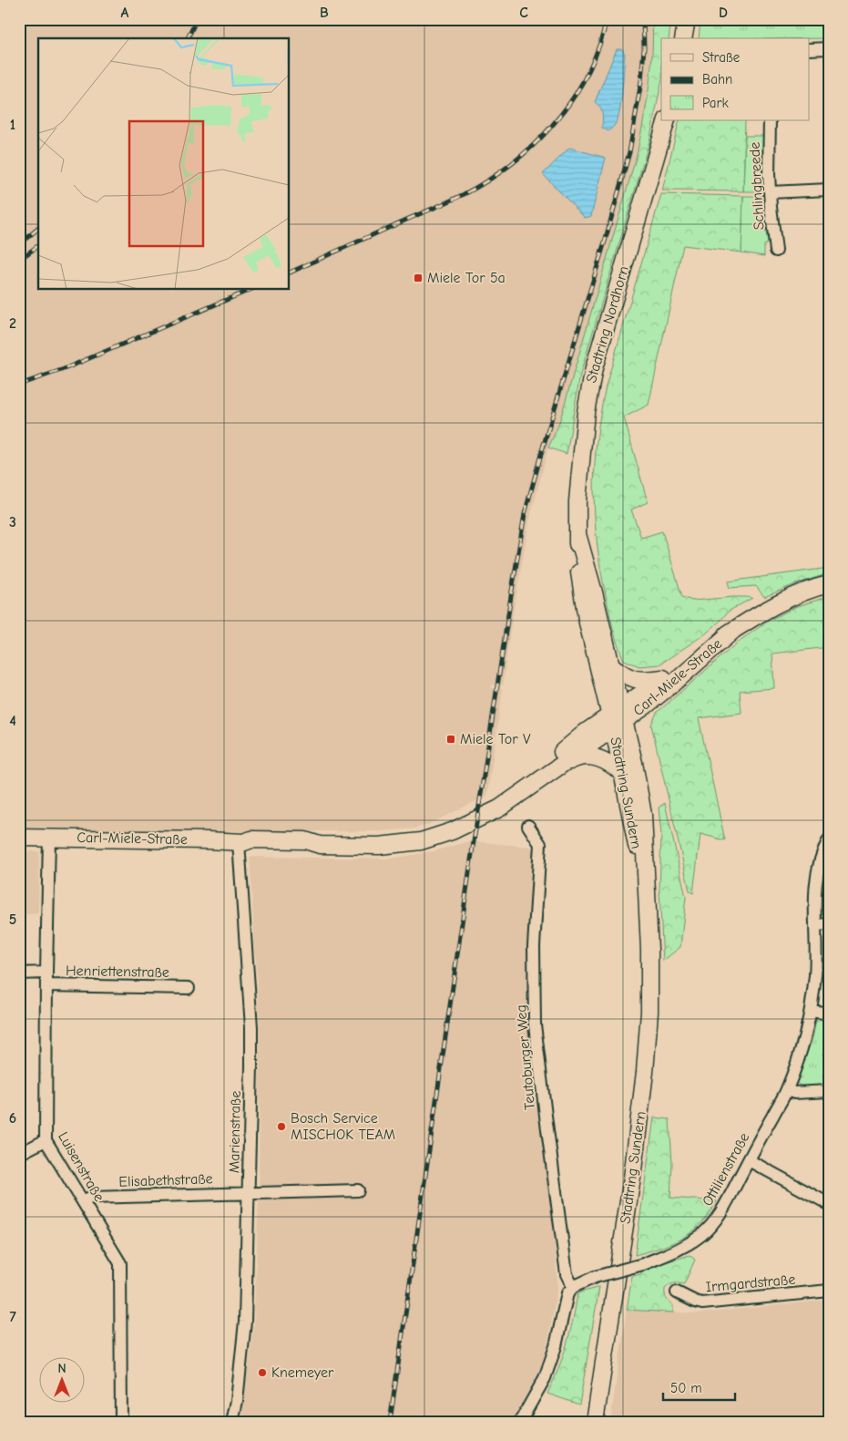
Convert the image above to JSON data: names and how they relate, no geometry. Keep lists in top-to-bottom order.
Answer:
{
  "streets": {
    "main road": ["Stadtring Nordhorn", "Carl-Miele-Straße", "Stadtring Sundern"],
    "street": [
      "Schlingbreede",
      "Henriettenstraße",
      "Teutoburger Weg",
      "Marienstraße",
      "Luisenstraße",
      "Ottilienstraße",
      "Elisabethstraße",
      "Irmgardstraße"
    ]
  },
  "crossings": [
    ["Stadtring Nordhorn", "Carl-Miele-Straße"],
    ["Stadtring Nordhorn", "Stadtring Sundern"],
    ["Carl-Miele-Straße", "Stadtring Sundern"],
    ["Carl-Miele-Straße", "Marienstraße"],
    ["Carl-Miele-Straße", "Luisenstraße"],
    ["Henriettenstraße", "Luisenstraße"],
    ["Teutoburger Weg", "Ottilienstraße"],
    ["Marienstraße", "Elisabethstraße"],
    ["Luisenstraße", "Elisabethstraße"]
  ],
  "places": {
    "transit": ["Miele Tor 5a", "Miele Tor V"],
    "other": ["Bosch Service MISCHOK TEAM", "Knemeyer"]
  },
  "legend": ["Straße", "Bahn", "Park"],
  "scale_bar": "50 m",
  "north": "top",
  "grid": {
    "columns": [
      "A",
      "B",
      "C",
      "D"
    ],
    "rows": [
      "1",
      "2",
      "3",
      "4",
      "5",
      "6",
      "7"
    ]
  }
}
